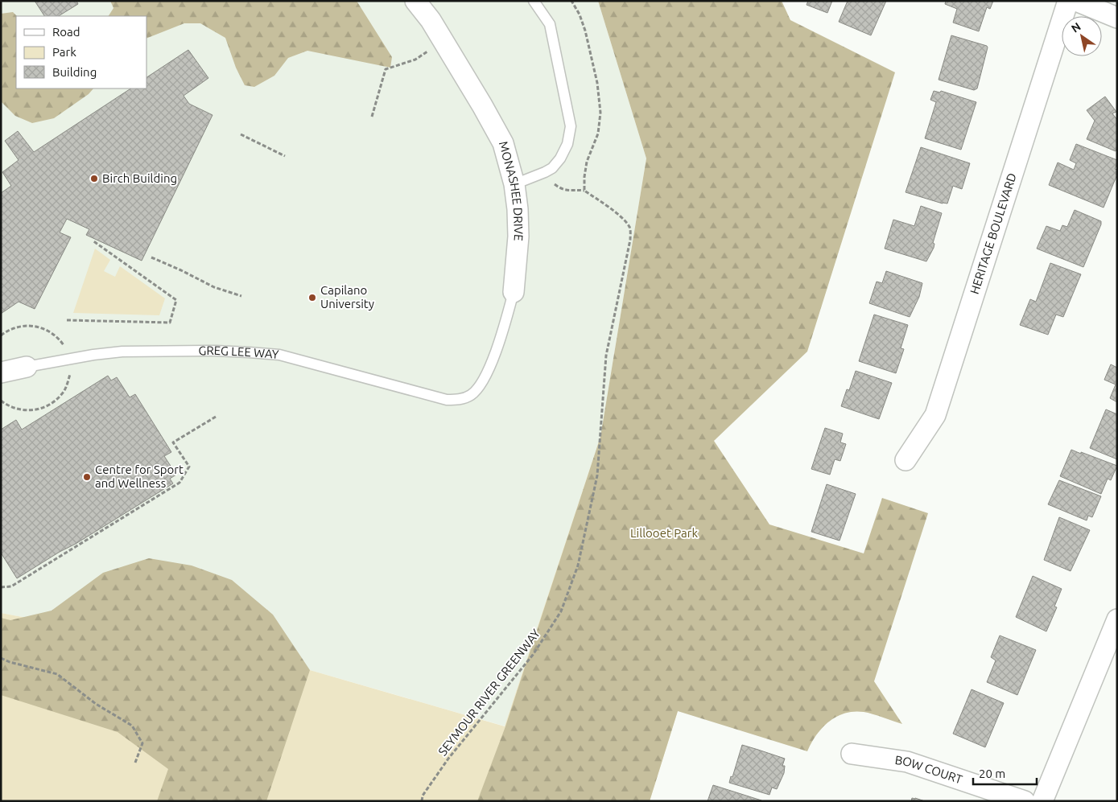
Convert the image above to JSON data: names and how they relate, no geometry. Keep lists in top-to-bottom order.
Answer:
{
  "streets": {
    "street": [
      "MONASHEE DRIVE",
      "HERITAGE BOULEVARD",
      "GREG LEE WAY",
      "BOW COURT"
    ],
    "path": ["SEYMOUR RIVER GREENWAY"]
  },
  "crossings": [
    ["MONASHEE DRIVE", "GREG LEE WAY"]
  ],
  "parks": ["Lillooet Park"],
  "places": ["Birch Building", "Capilano University", "Centre for Sport and Wellness"],
  "legend": ["Road", "Park", "Building"],
  "scale_bar": "20 m",
  "north": "top left"
}
